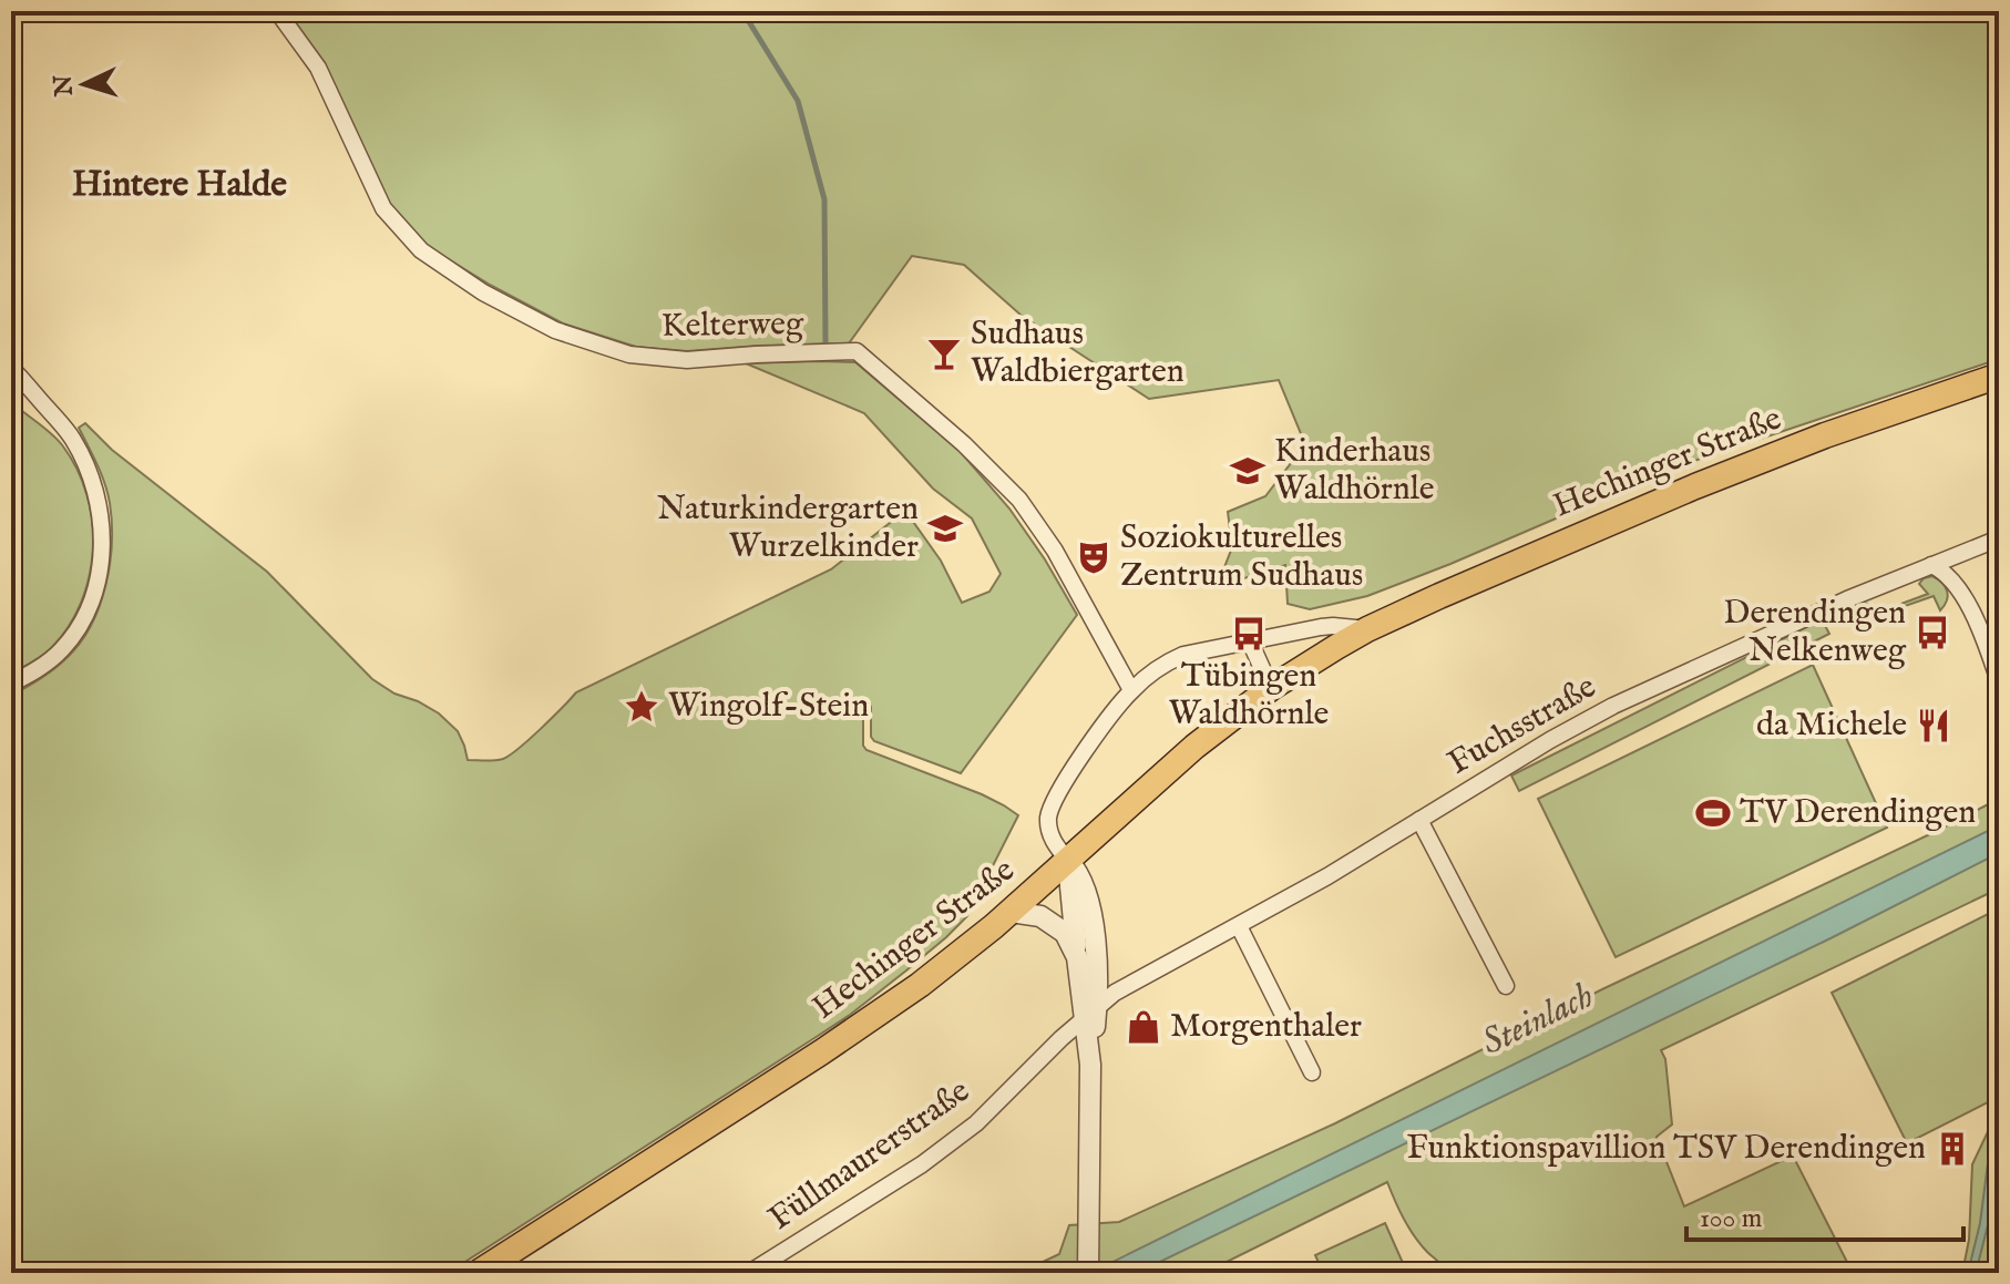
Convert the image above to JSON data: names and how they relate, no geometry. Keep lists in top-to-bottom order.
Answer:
{
  "streets": {
    "main road": ["Hechinger Straße"],
    "street": ["Kelterweg", "Fuchsstraße", "Füllmaurerstraße"]
  },
  "crossings": [
    ["Kelterweg", "Hechinger Straße"],
    ["Fuchsstraße", "Füllmaurerstraße"]
  ],
  "districts": ["Hintere Halde"],
  "water": ["Steinlach"],
  "places": {
    "bar": ["Sudhaus Waldbiergarten"],
    "school or university": ["Kinderhaus Waldhörnle", "Naturkindergarten Wurzelkinder"],
    "theatre": ["Soziokulturelles Zentrum Sudhaus"],
    "bus stop": ["Derendingen Nelkenweg", "Tübingen Waldhörnle"],
    "place": ["Wingolf-Stein"],
    "restaurant": ["da Michele"],
    "sports": ["TV Derendingen"],
    "shop": ["Morgenthaler"],
    "building": ["Funktionspavillion TSV Derendingen"]
  },
  "scale_bar": "100 m",
  "north": "left"
}
